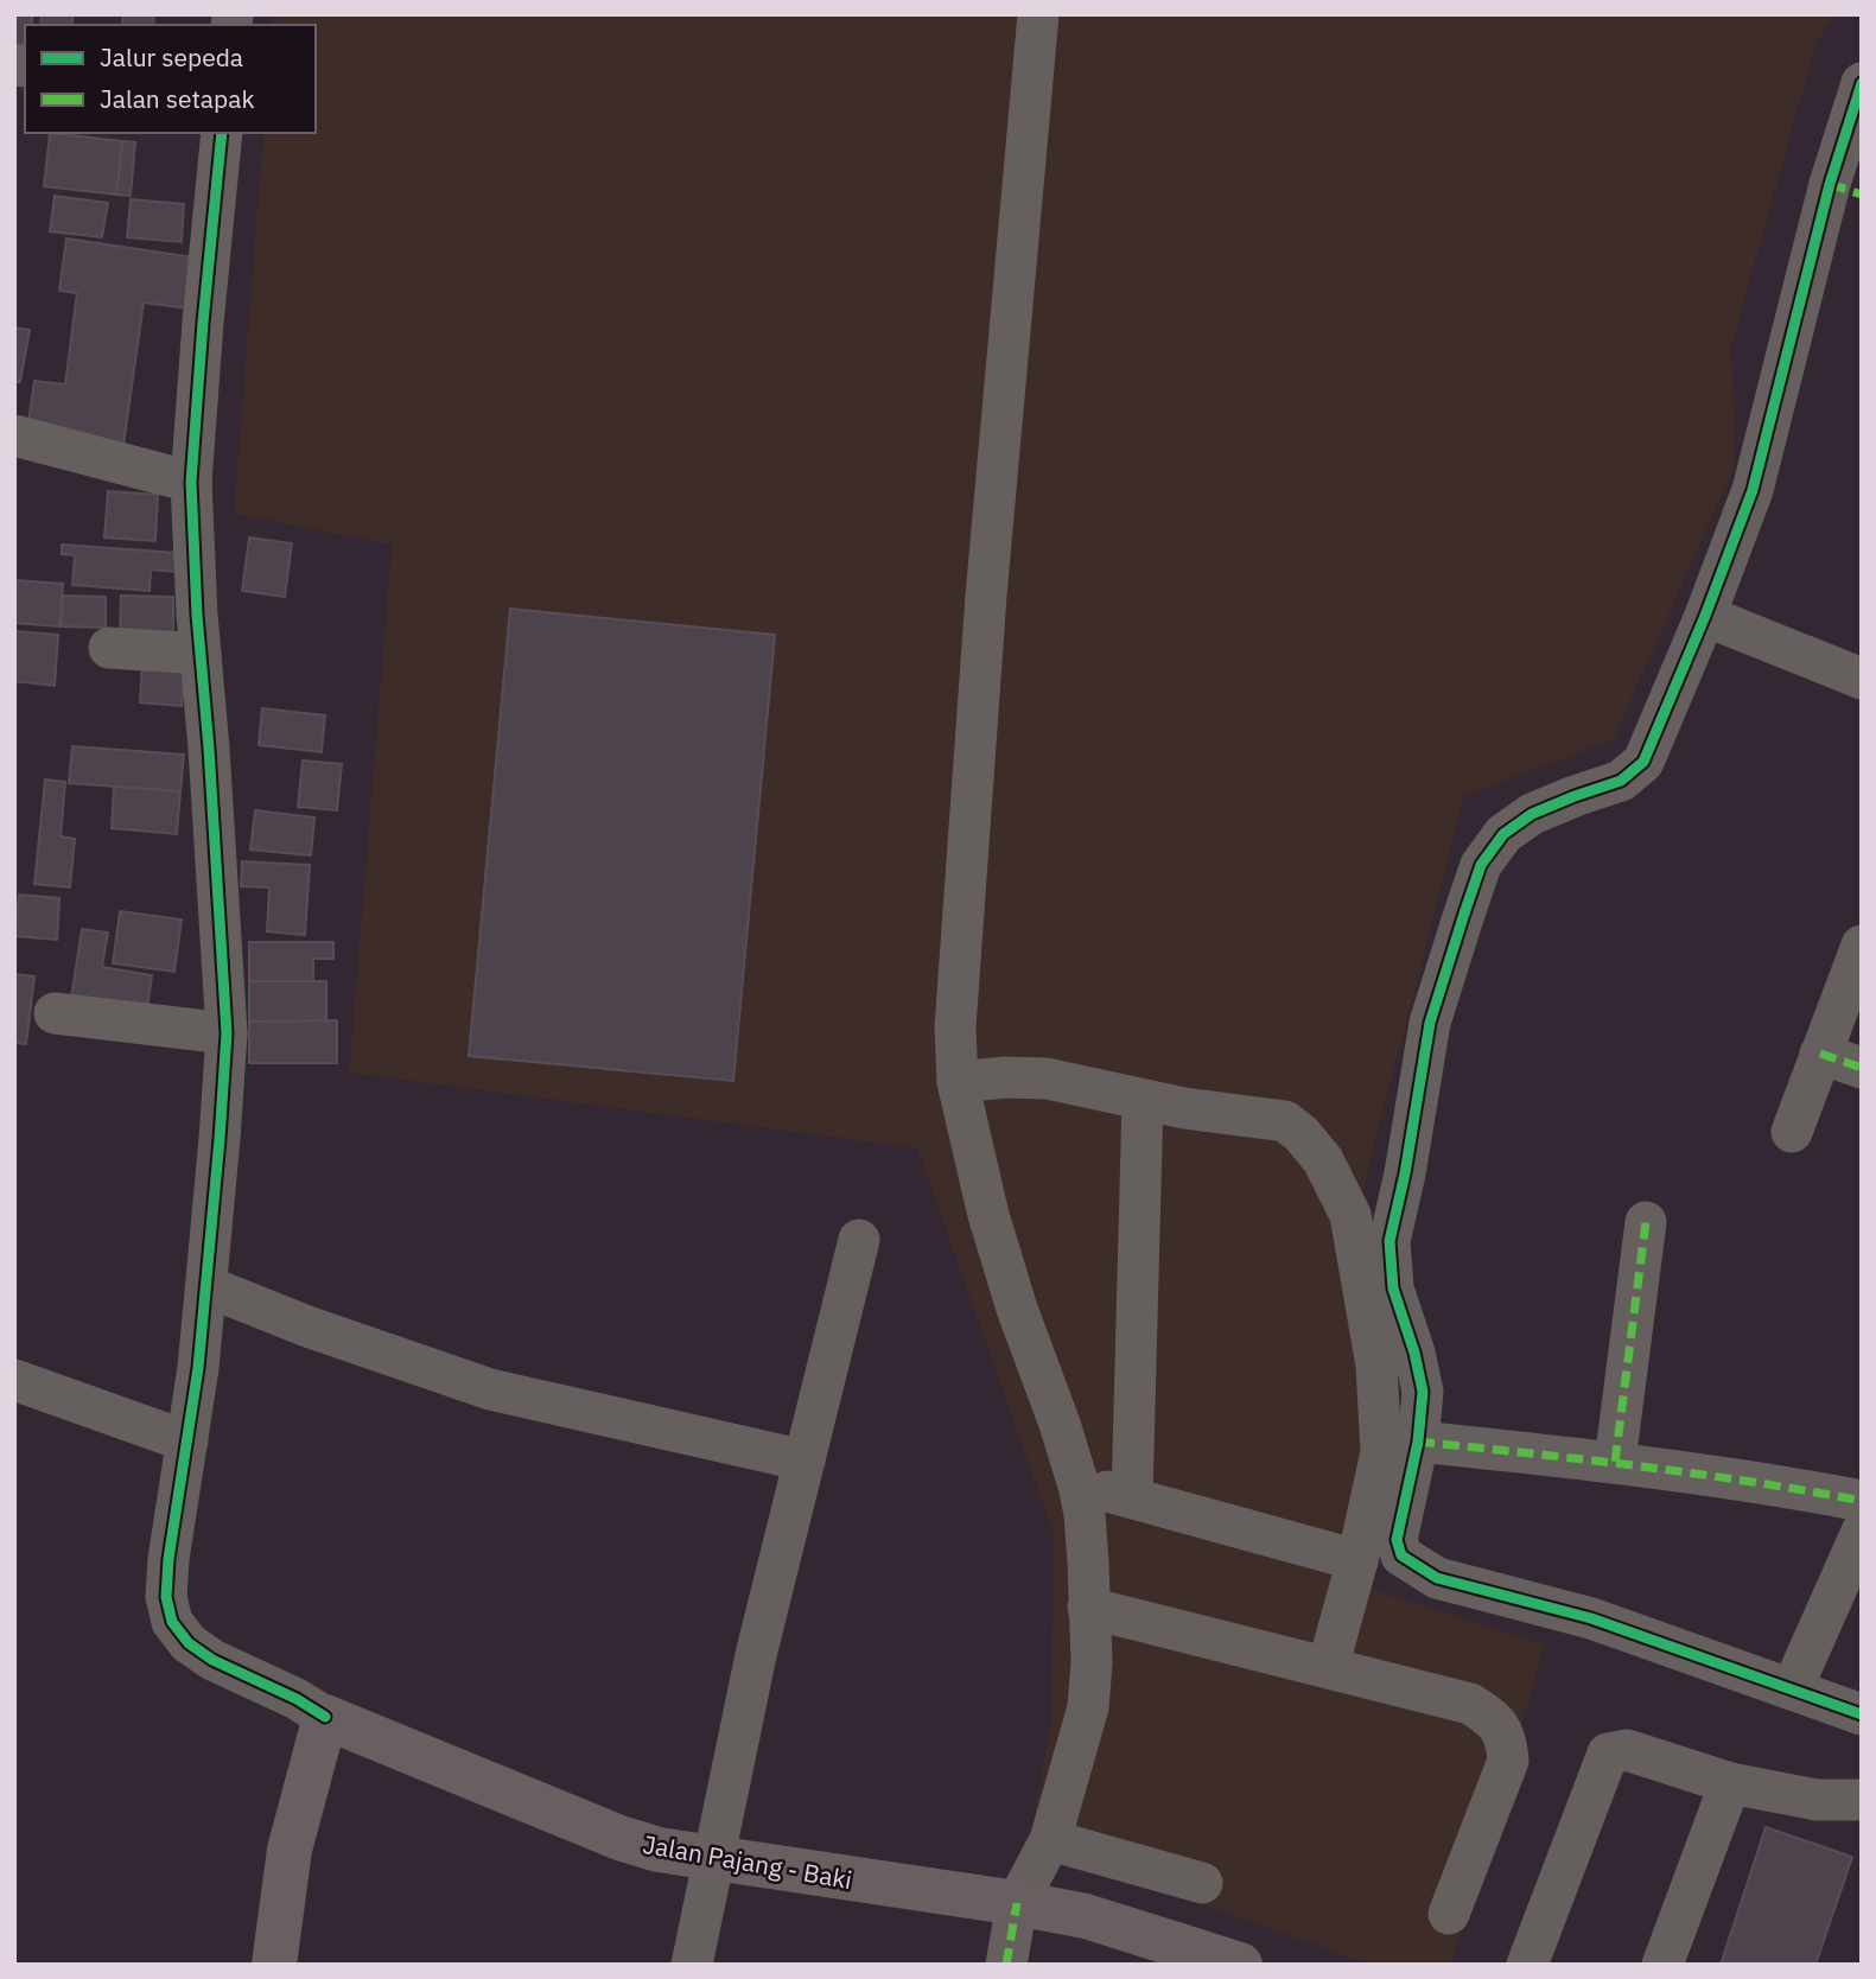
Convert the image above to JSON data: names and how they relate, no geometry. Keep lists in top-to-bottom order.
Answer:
{
  "streets": {
    "main road": ["Jalan Pajang - Baki"]
  },
  "legend": ["Jalur sepeda", "Jalan setapak"]
}
